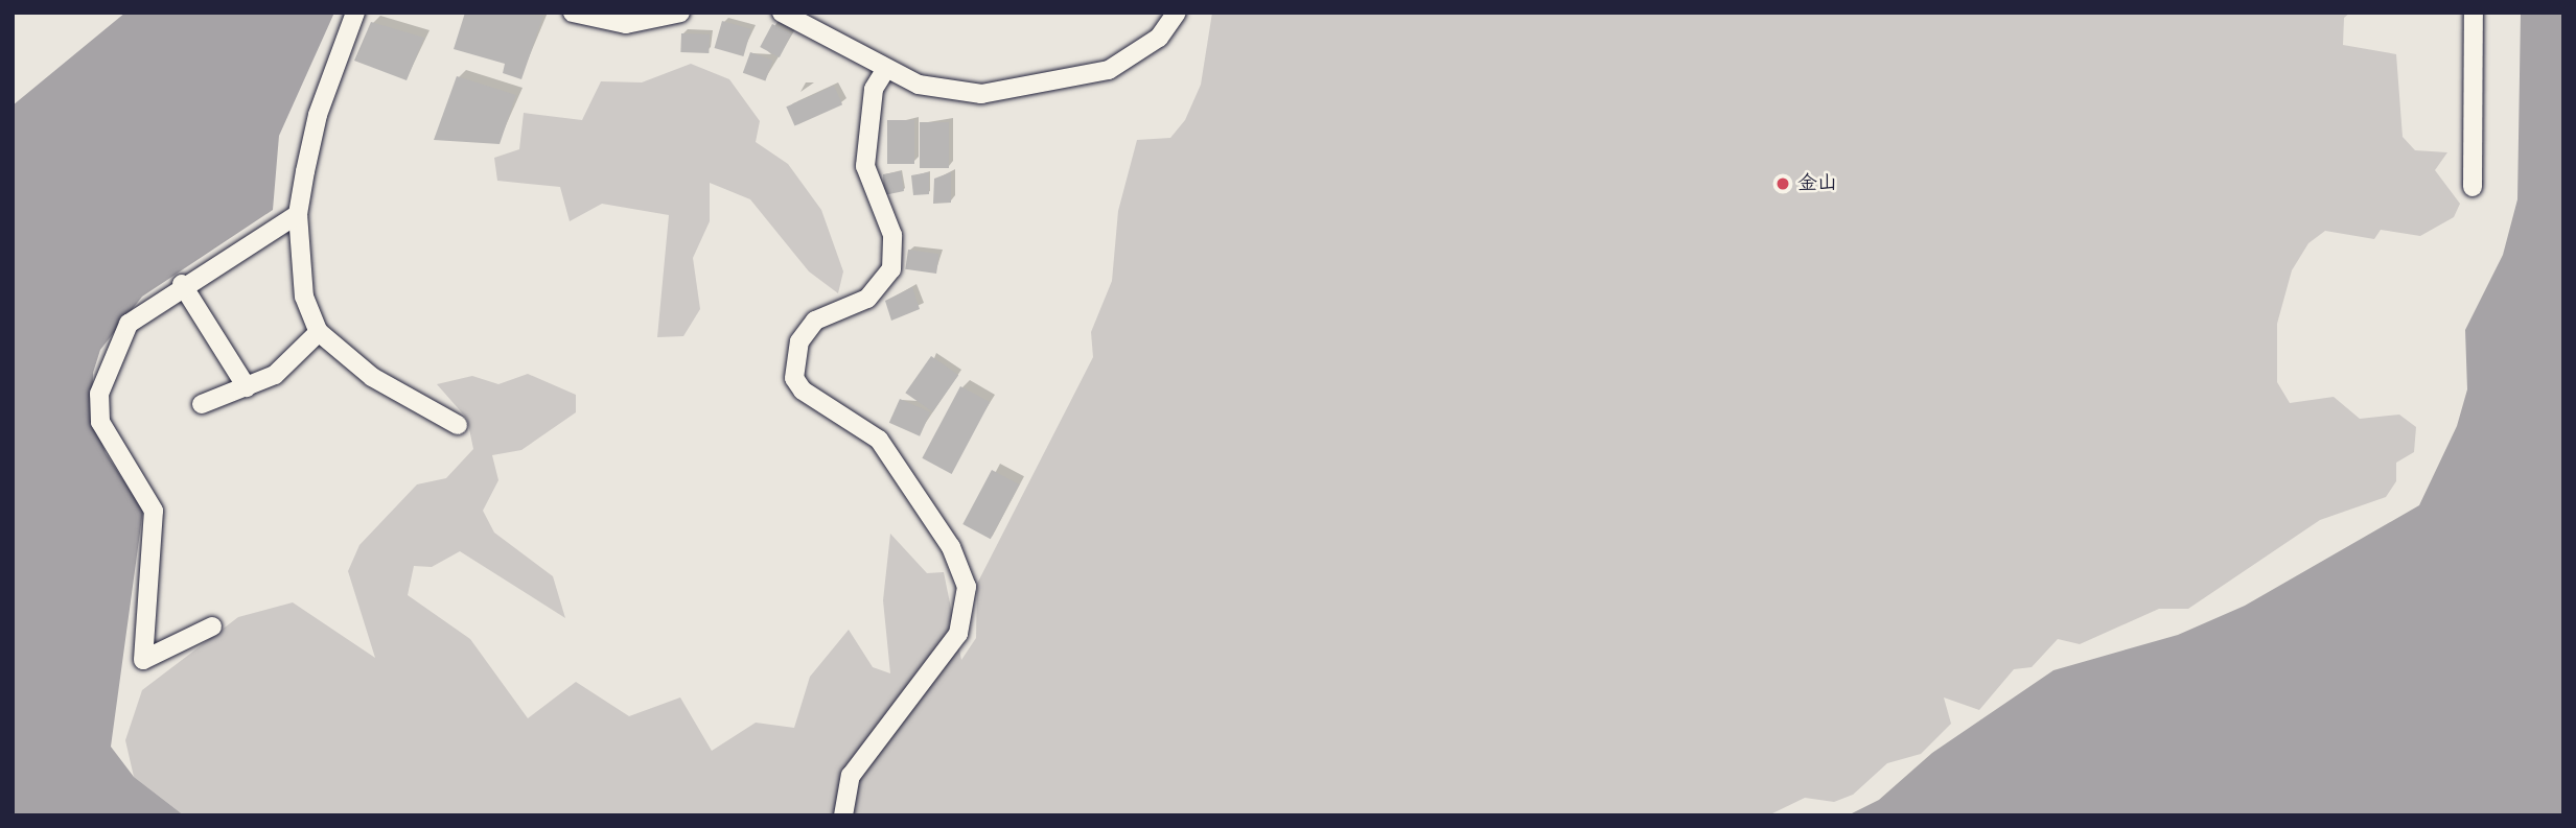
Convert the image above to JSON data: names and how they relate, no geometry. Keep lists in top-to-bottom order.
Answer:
{
  "places": ["金山"]
}
